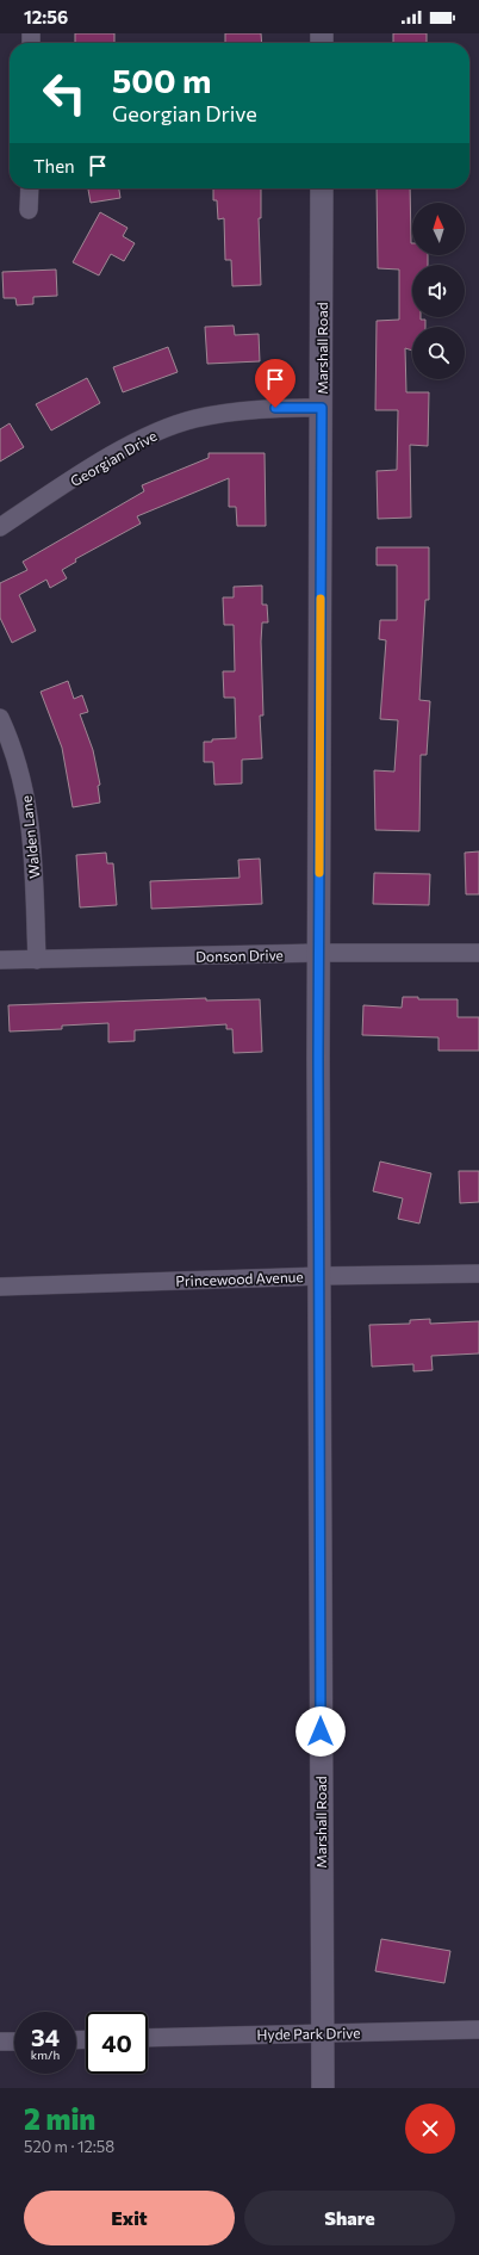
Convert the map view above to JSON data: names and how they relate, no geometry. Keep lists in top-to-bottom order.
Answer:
{
  "streets": {
    "street": [
      "Marshall Road",
      "Georgian Drive",
      "Walden Lane",
      "Donson Drive",
      "Princewood Avenue",
      "Hyde Park Drive"
    ]
  },
  "crossings": [
    ["Marshall Road", "Georgian Drive"],
    ["Marshall Road", "Donson Drive"],
    ["Marshall Road", "Princewood Avenue"],
    ["Marshall Road", "Hyde Park Drive"],
    ["Walden Lane", "Donson Drive"]
  ],
  "north": "top",
  "page": {
    "status": "12:56",
    "turn": ["500 m", "Georgian Drive"],
    "then": "Then",
    "speed": "34 km/h",
    "limit": "40",
    "heading": ["2 min", "520 m · 12:58"],
    "buttons": ["Exit", "Share"]
  }
}
